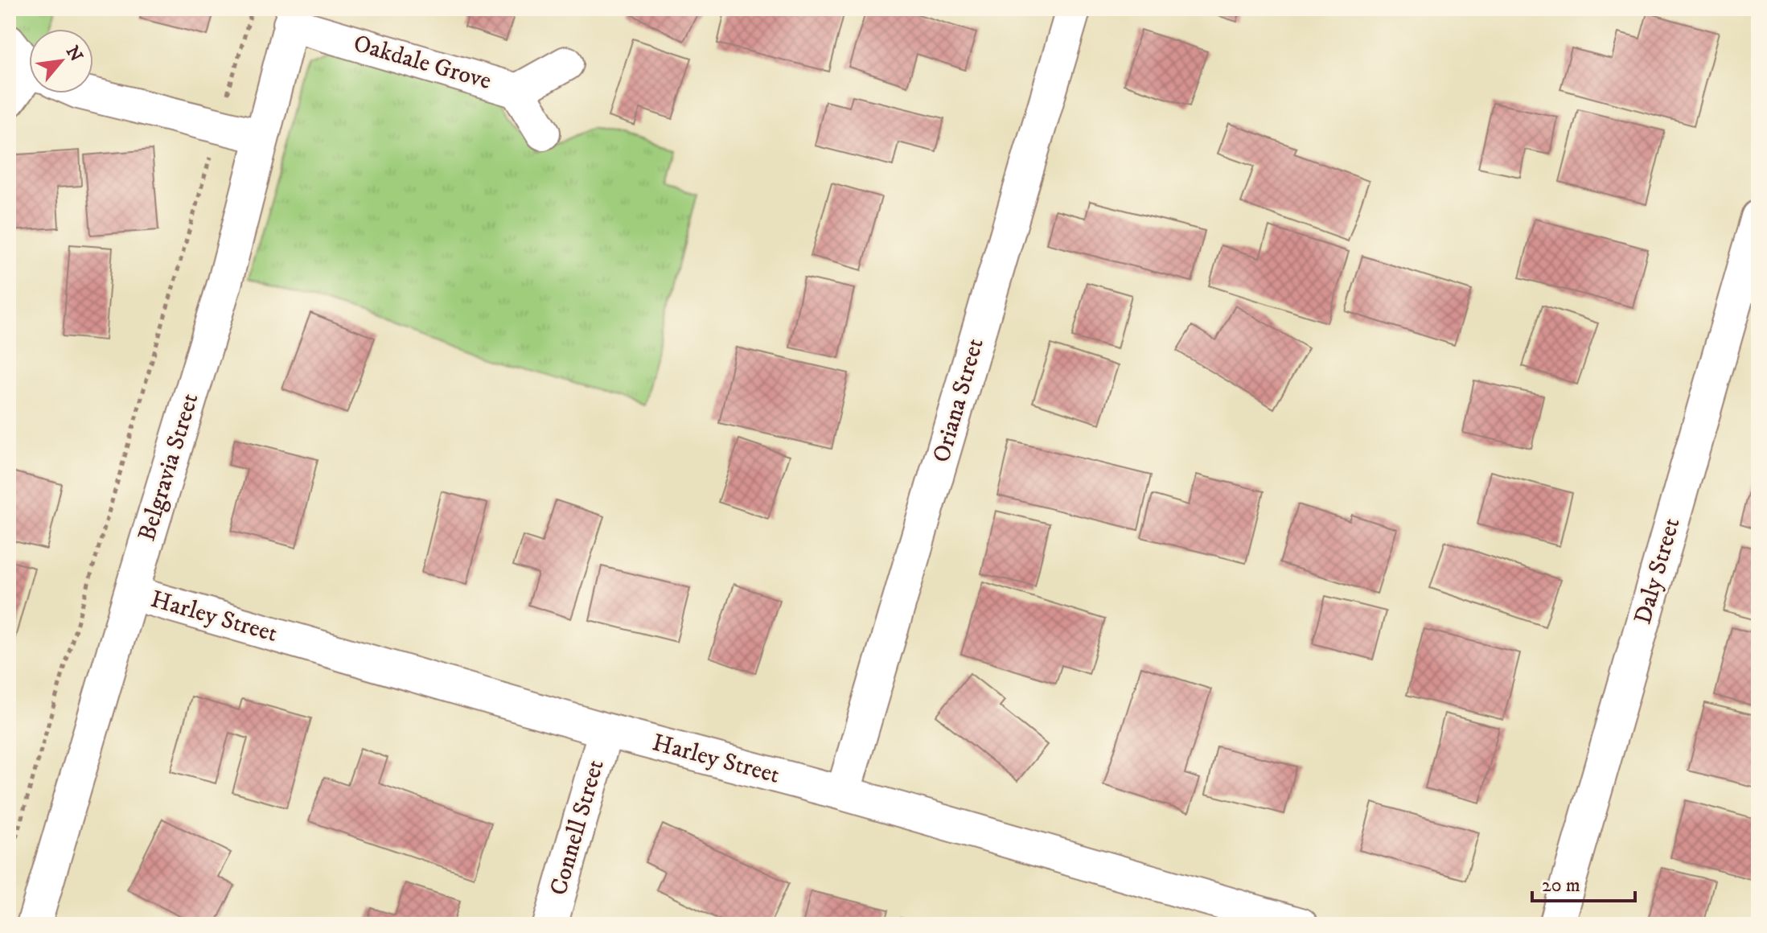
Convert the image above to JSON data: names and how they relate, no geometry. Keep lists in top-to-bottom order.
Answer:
{
  "streets": {
    "street": [
      "Oakdale Grove",
      "Oriana Street",
      "Belgravia Street",
      "Daly Street",
      "Harley Street",
      "Connell Street"
    ]
  },
  "crossings": [
    ["Oakdale Grove", "Belgravia Street"],
    ["Oriana Street", "Harley Street"],
    ["Belgravia Street", "Harley Street"],
    ["Harley Street", "Connell Street"]
  ],
  "scale_bar": "20 m",
  "north": "top right"
}
